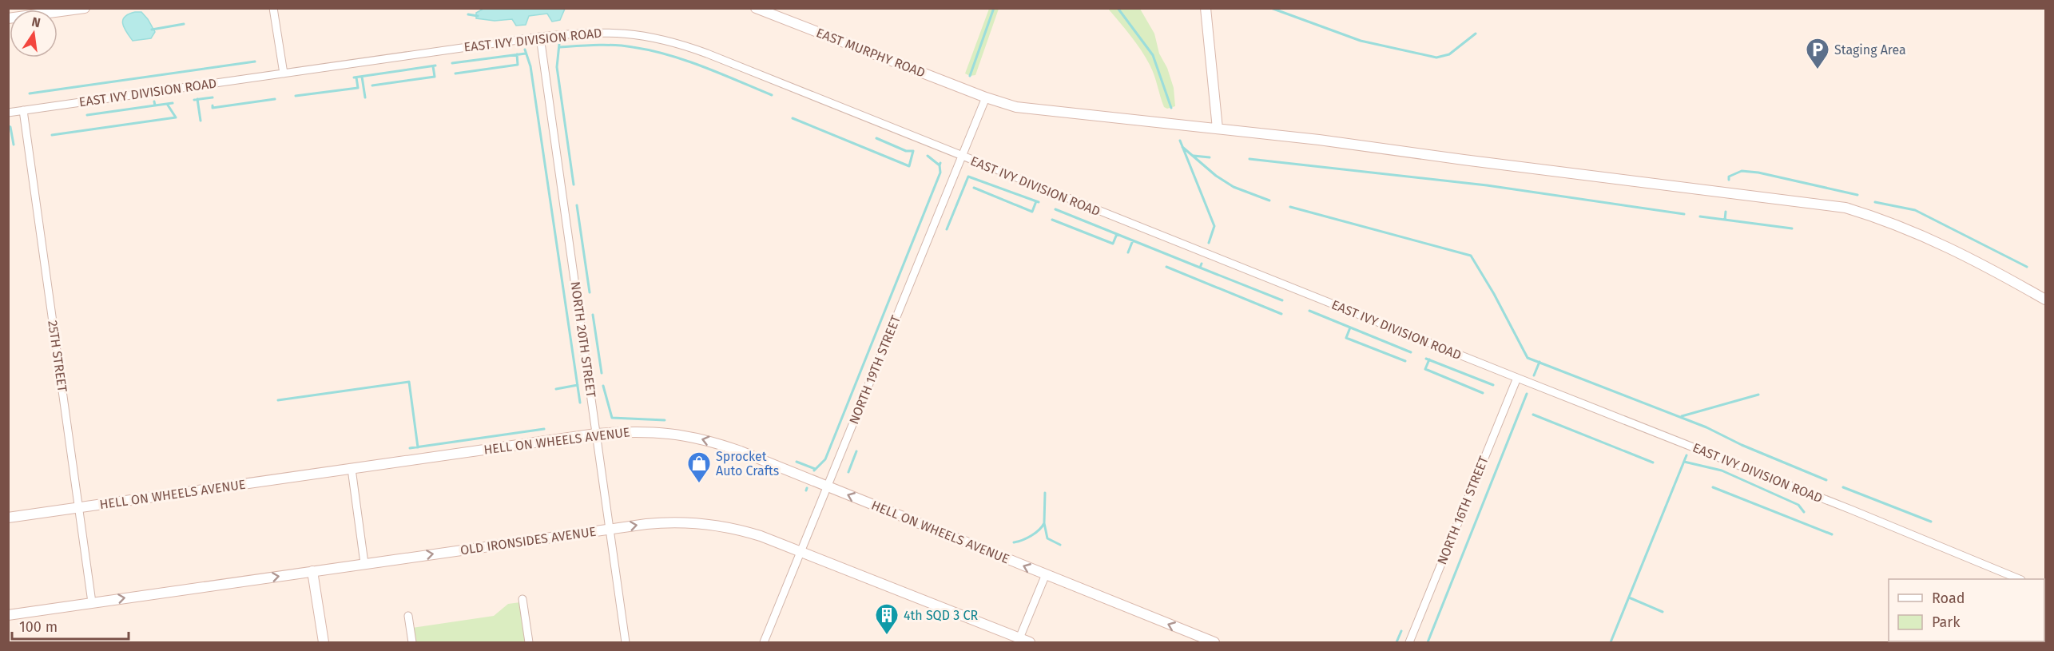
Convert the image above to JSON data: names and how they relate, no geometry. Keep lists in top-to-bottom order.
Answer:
{
  "streets": {
    "street": [
      "EAST IVY DIVISION ROAD",
      "EAST MURPHY ROAD",
      "NORTH 20TH STREET",
      "25TH STREET",
      "NORTH 19TH STREET",
      "HELL ON WHEELS AVENUE",
      "NORTH 16TH STREET",
      "OLD IRONSIDES AVENUE"
    ]
  },
  "crossings": [
    ["EAST IVY DIVISION ROAD", "NORTH 20TH STREET"],
    ["EAST IVY DIVISION ROAD", "25TH STREET"],
    ["EAST IVY DIVISION ROAD", "NORTH 19TH STREET"],
    ["EAST IVY DIVISION ROAD", "NORTH 16TH STREET"],
    ["EAST MURPHY ROAD", "NORTH 19TH STREET"],
    ["NORTH 20TH STREET", "HELL ON WHEELS AVENUE"],
    ["NORTH 20TH STREET", "OLD IRONSIDES AVENUE"],
    ["25TH STREET", "HELL ON WHEELS AVENUE"],
    ["25TH STREET", "OLD IRONSIDES AVENUE"],
    ["NORTH 19TH STREET", "HELL ON WHEELS AVENUE"],
    ["NORTH 19TH STREET", "OLD IRONSIDES AVENUE"]
  ],
  "one_way": ["HELL ON WHEELS AVENUE", "OLD IRONSIDES AVENUE"],
  "places": {
    "parking": ["Staging Area"],
    "shop": ["Sprocket Auto Crafts"],
    "building": ["4th SQD 3 CR"]
  },
  "legend": ["Road", "Park"],
  "scale_bar": "100 m",
  "north": "top"
}
